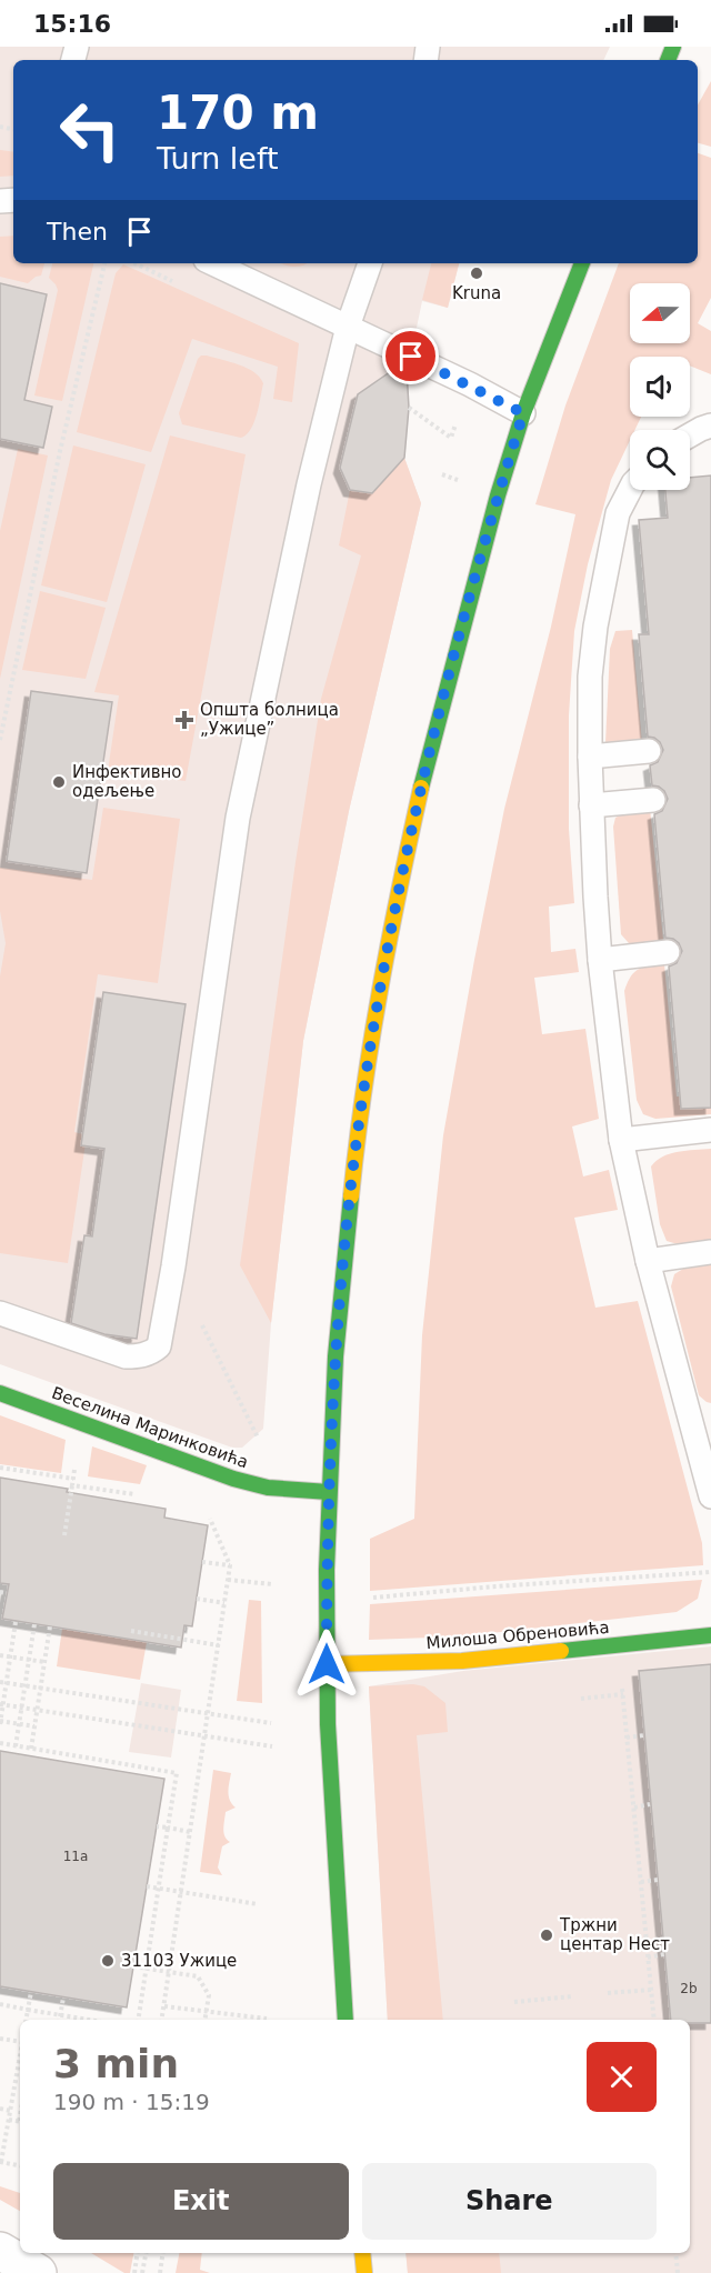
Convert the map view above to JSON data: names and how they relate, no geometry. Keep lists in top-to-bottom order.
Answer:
{
  "streets": {
    "street": ["Веселина Маринковића", "Милоша Обреновића"]
  },
  "places": {
    "other": [
      "Kruna",
      "Инфективно одељење",
      "Тржни центар Нест",
      "31103 Ужице"
    ],
    "health": ["Општа болница „Ужице”"]
  },
  "house_numbers": ["11a", "2b"],
  "north": "left",
  "page": {
    "status": "15:16",
    "turn": ["170 m", "Turn left"],
    "then": "Then",
    "heading": ["3 min", "190 m · 15:19"],
    "buttons": ["Exit", "Share"]
  }
}
